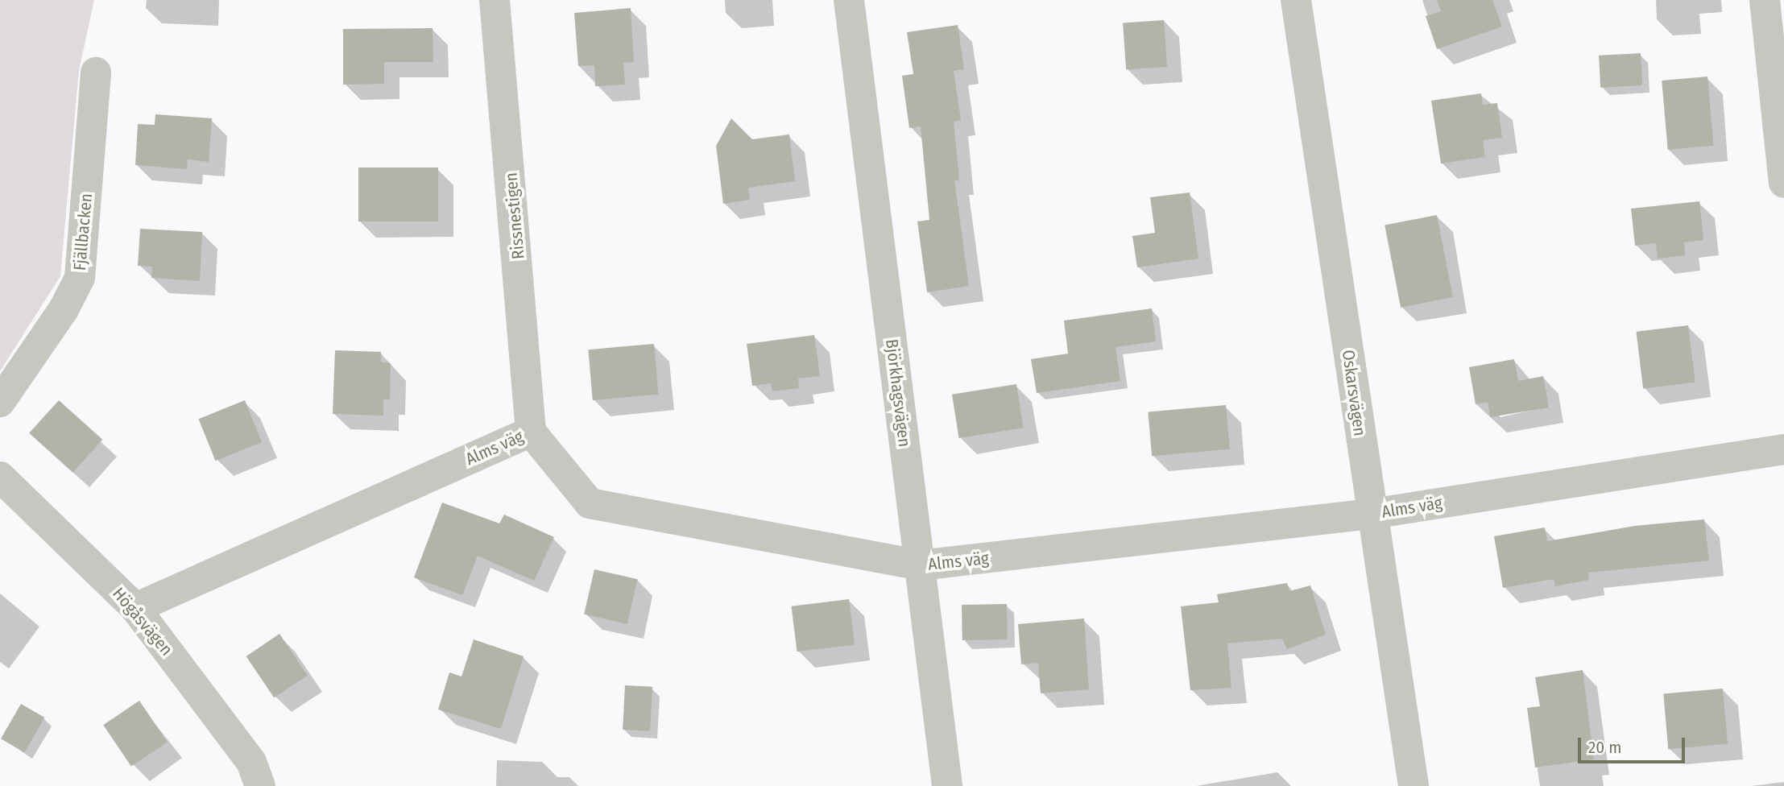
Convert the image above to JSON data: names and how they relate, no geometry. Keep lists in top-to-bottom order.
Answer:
{
  "streets": {
    "street": [
      "Rissnestigen",
      "Fjällbacken",
      "Björkhagsvägen",
      "Oskarsvägen",
      "Alms väg",
      "Högåsvägen"
    ]
  },
  "crossings": [
    ["Rissnestigen", "Alms väg"],
    ["Björkhagsvägen", "Alms väg"],
    ["Oskarsvägen", "Alms väg"],
    ["Alms väg", "Högåsvägen"]
  ],
  "scale_bar": "20 m"
}
